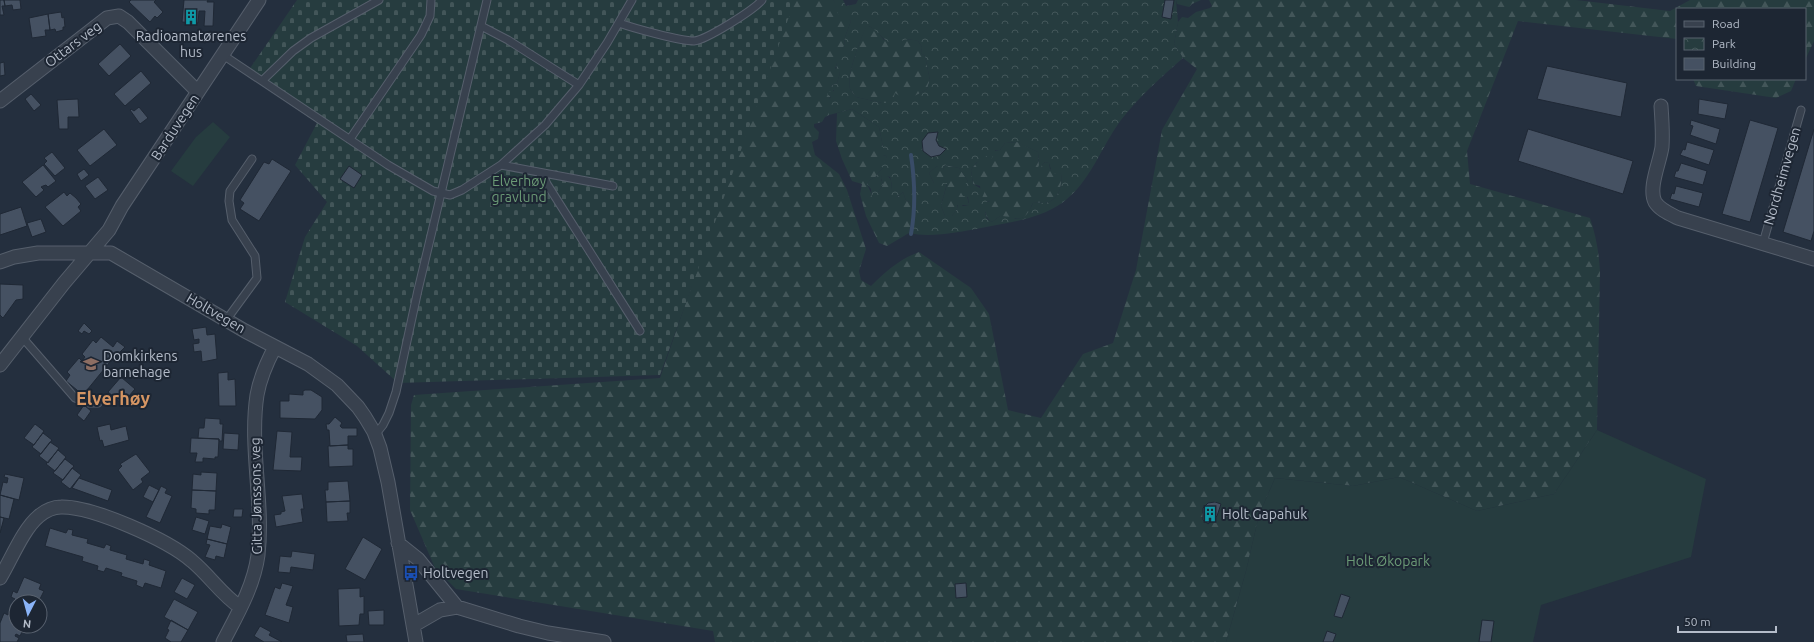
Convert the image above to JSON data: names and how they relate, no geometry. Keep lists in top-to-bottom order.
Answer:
{
  "streets": {
    "street": [
      "Ottars veg",
      "Barduvegen",
      "Nordheimvegen",
      "Holtvegen",
      "Gitta Jønssons veg"
    ]
  },
  "crossings": [
    ["Ottars veg", "Barduvegen"],
    ["Barduvegen", "Holtvegen"],
    ["Holtvegen", "Gitta Jønssons veg"]
  ],
  "districts": ["Elverhøy"],
  "parks": ["Elverhøy gravlund", "Holt Økopark"],
  "places": {
    "building": ["Radioamatørenes hus", "Holt Gapahuk"],
    "school or university": ["Domkirkens barnehage"],
    "bus stop": ["Holtvegen"]
  },
  "legend": ["Road", "Park", "Building"],
  "scale_bar": "50 m",
  "north": "bottom"
}
